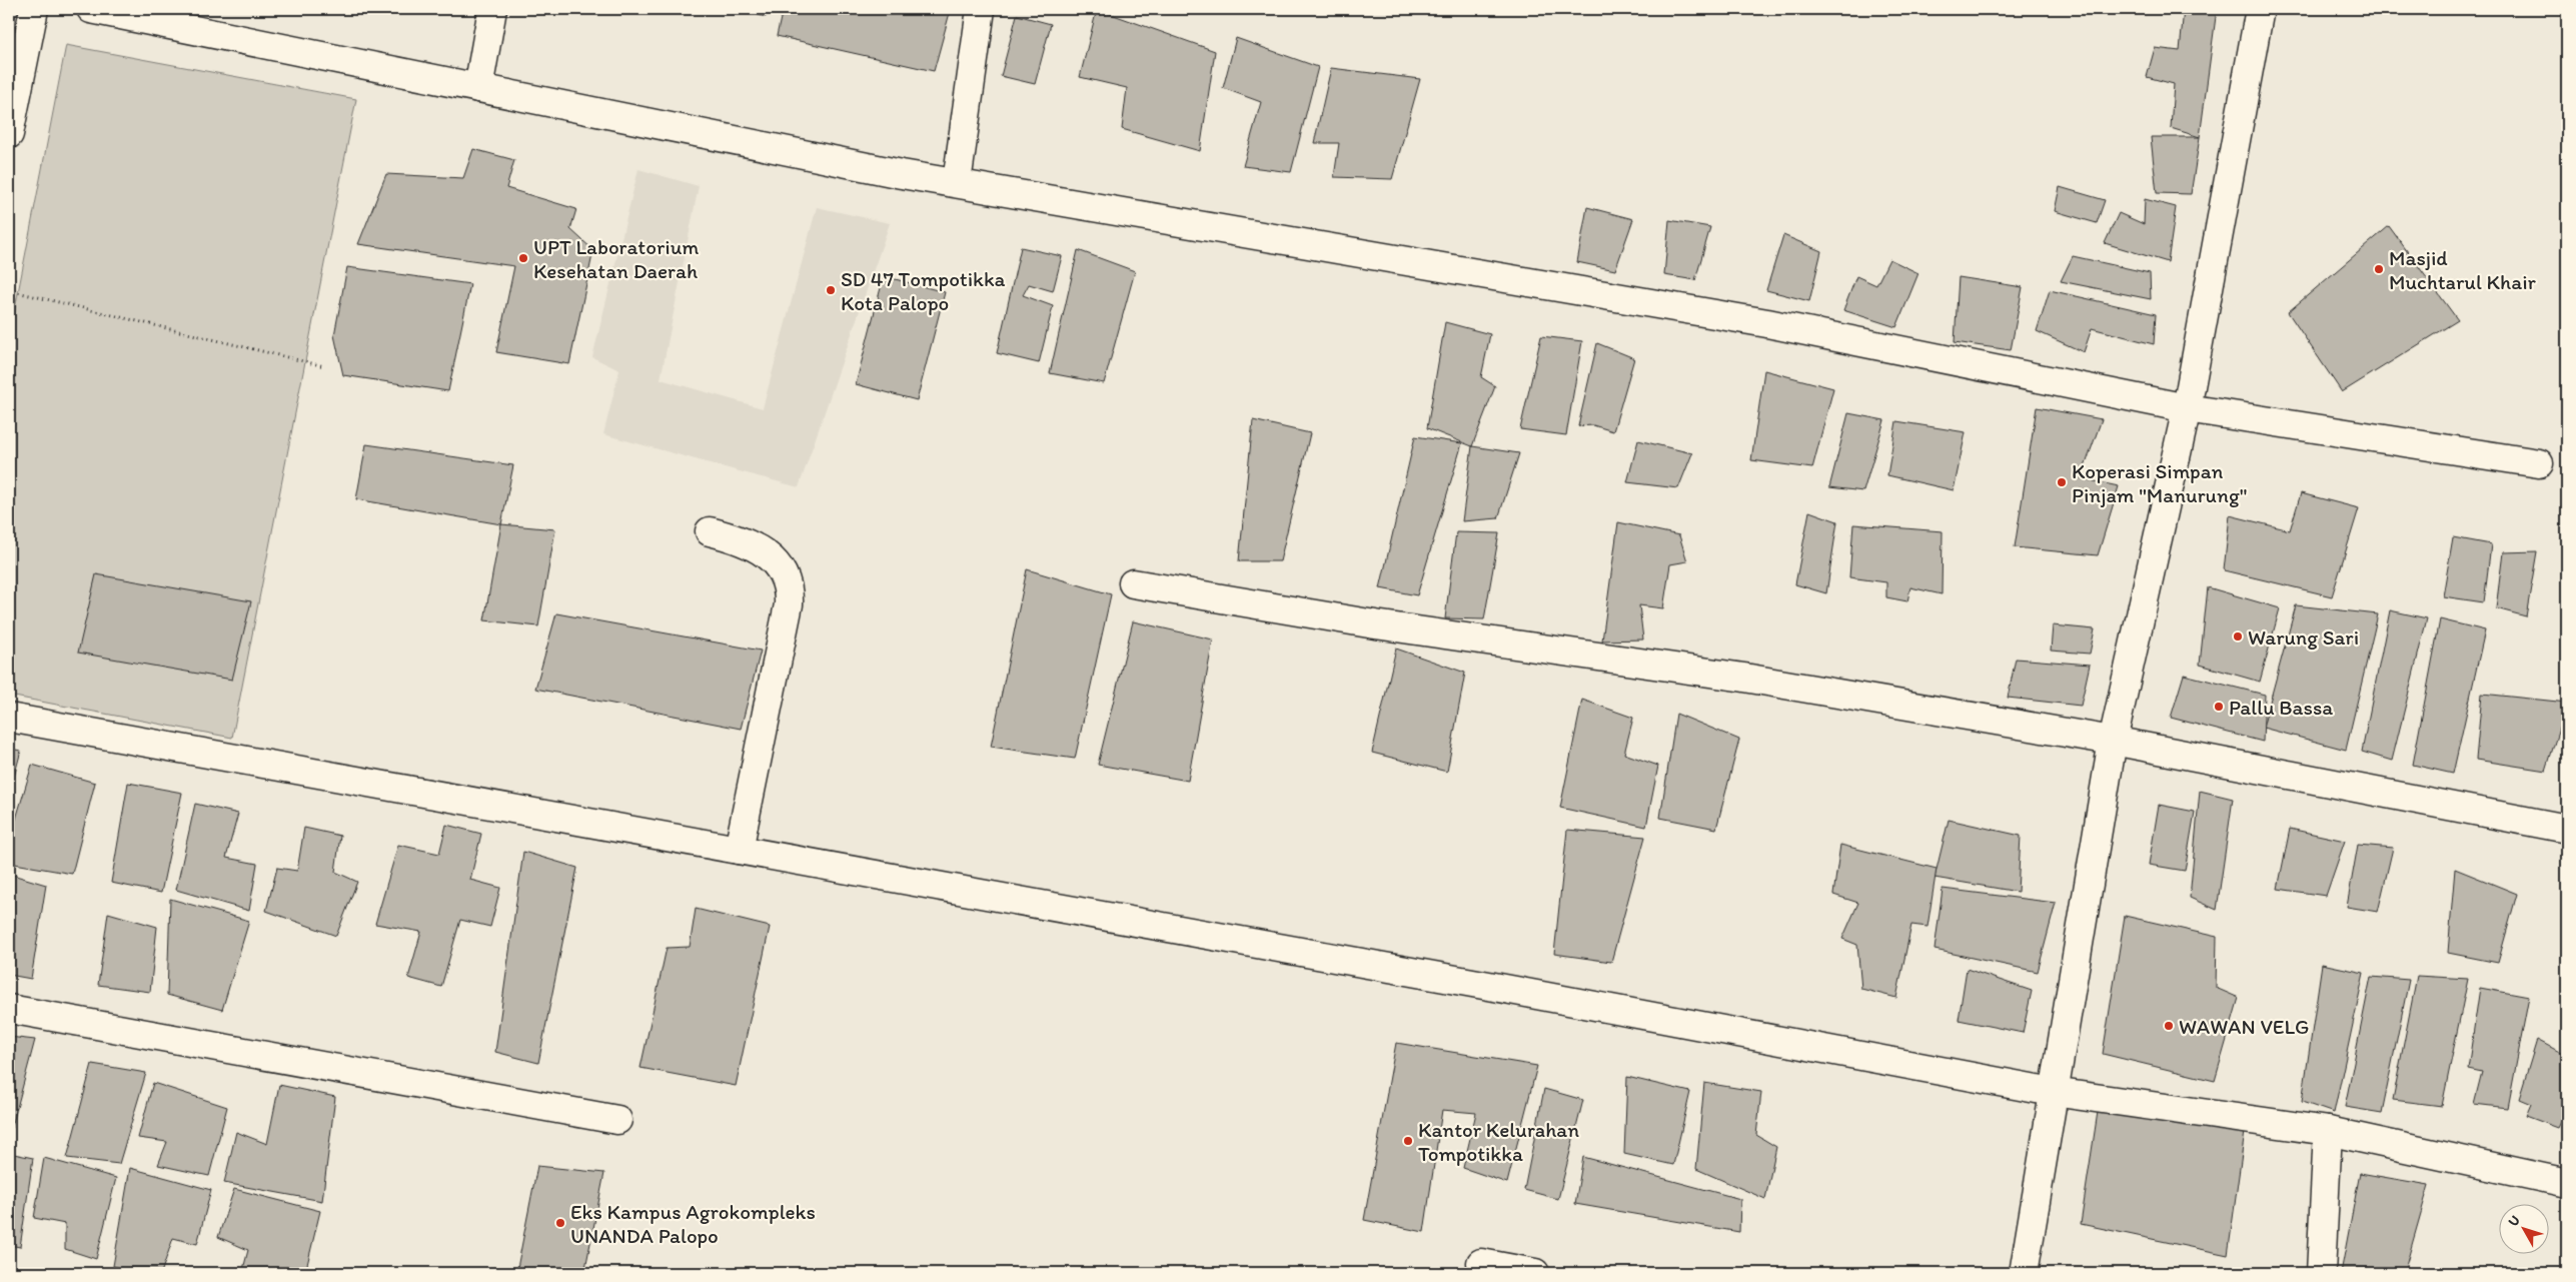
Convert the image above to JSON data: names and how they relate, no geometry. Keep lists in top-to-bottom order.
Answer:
{
  "places": [
    "UPT Laboratorium Kesehatan Daerah",
    "Masjid Muchtarul Khair",
    "SD 47 Tompotikka Kota Palopo",
    "Koperasi Simpan Pinjam \"Manurung\"",
    "Warung Sari",
    "Pallu Bassa",
    "WAWAN VELG",
    "Kantor Kelurahan Tompotikka",
    "Eks Kampus Agrokompleks UNANDA Palopo"
  ],
  "north": "top left"
}
